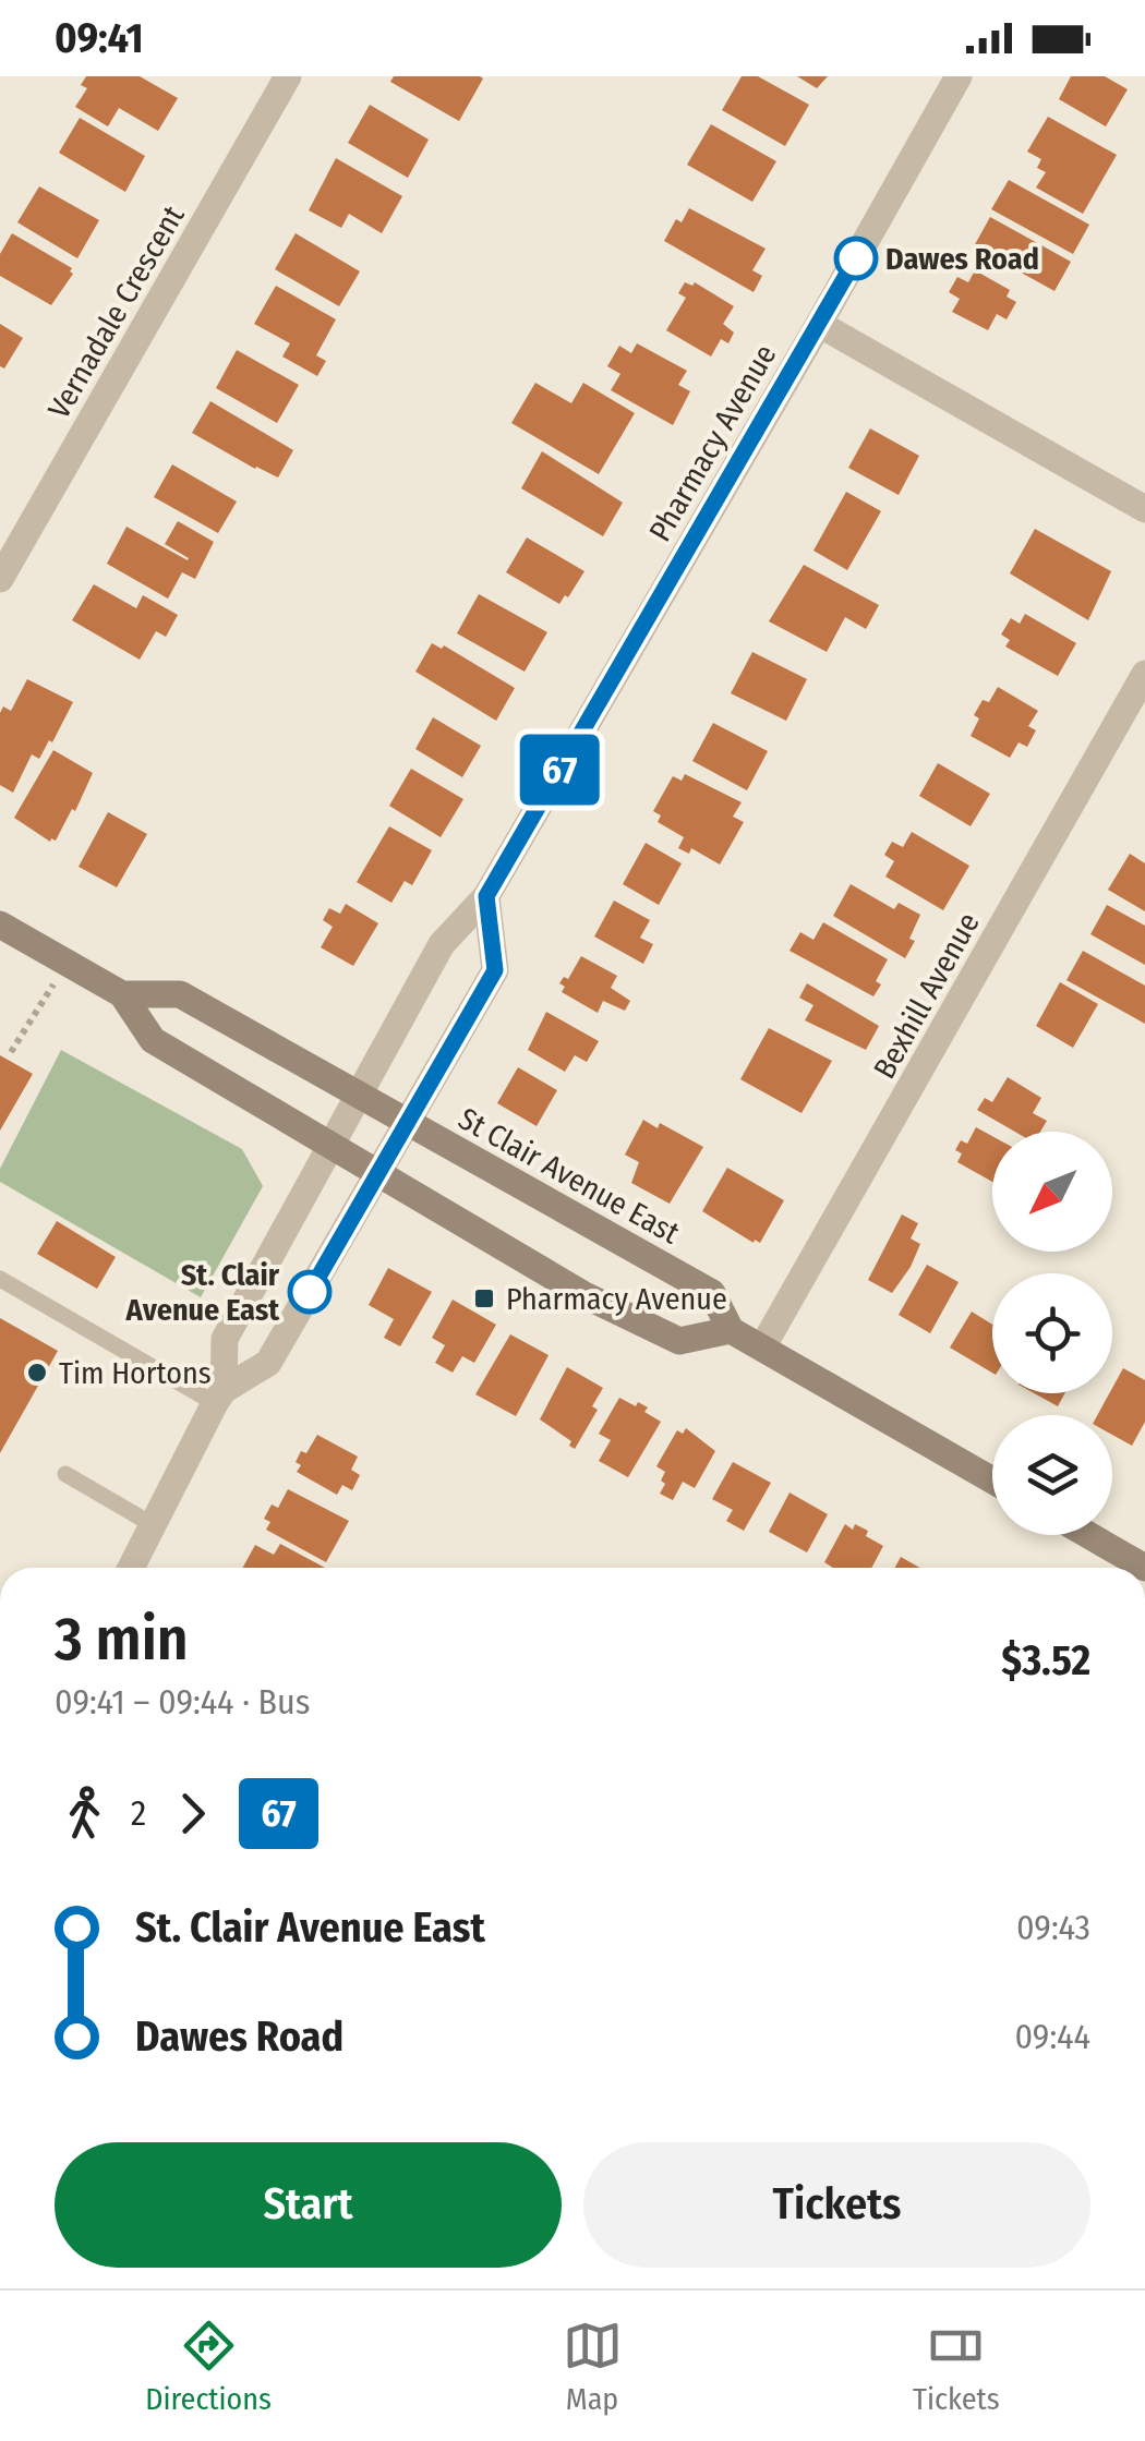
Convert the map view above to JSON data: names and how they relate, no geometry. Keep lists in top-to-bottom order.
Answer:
{
  "streets": {
    "main road": ["St Clair Avenue East"],
    "street": ["Vernadale Crescent", "Pharmacy Avenue", "Bexhill Avenue"]
  },
  "crossings": [
    ["Pharmacy Avenue", "St Clair Avenue East"],
    ["Bexhill Avenue", "St Clair Avenue East"]
  ],
  "places": {
    "other": ["Dawes Road", "St. Clair Avenue East", "Tim Hortons"],
    "transit": ["Pharmacy Avenue"]
  },
  "lines": ["bus line 67"],
  "north": "bottom left",
  "page": {
    "status": "09:41",
    "on_map": "67",
    "heading": ["3 min", "09:41 – 09:44 · Bus", "$3.52"],
    "legs": ["2", "67"],
    "list": [
      {
        "name": "St. Clair Avenue East",
        "value": "09:43"
      },
      {
        "name": "Dawes Road",
        "value": "09:44"
      }
    ],
    "buttons": ["Start", "Tickets"],
    "tabs": ["Directions", "Map", "Tickets"]
  }
}
